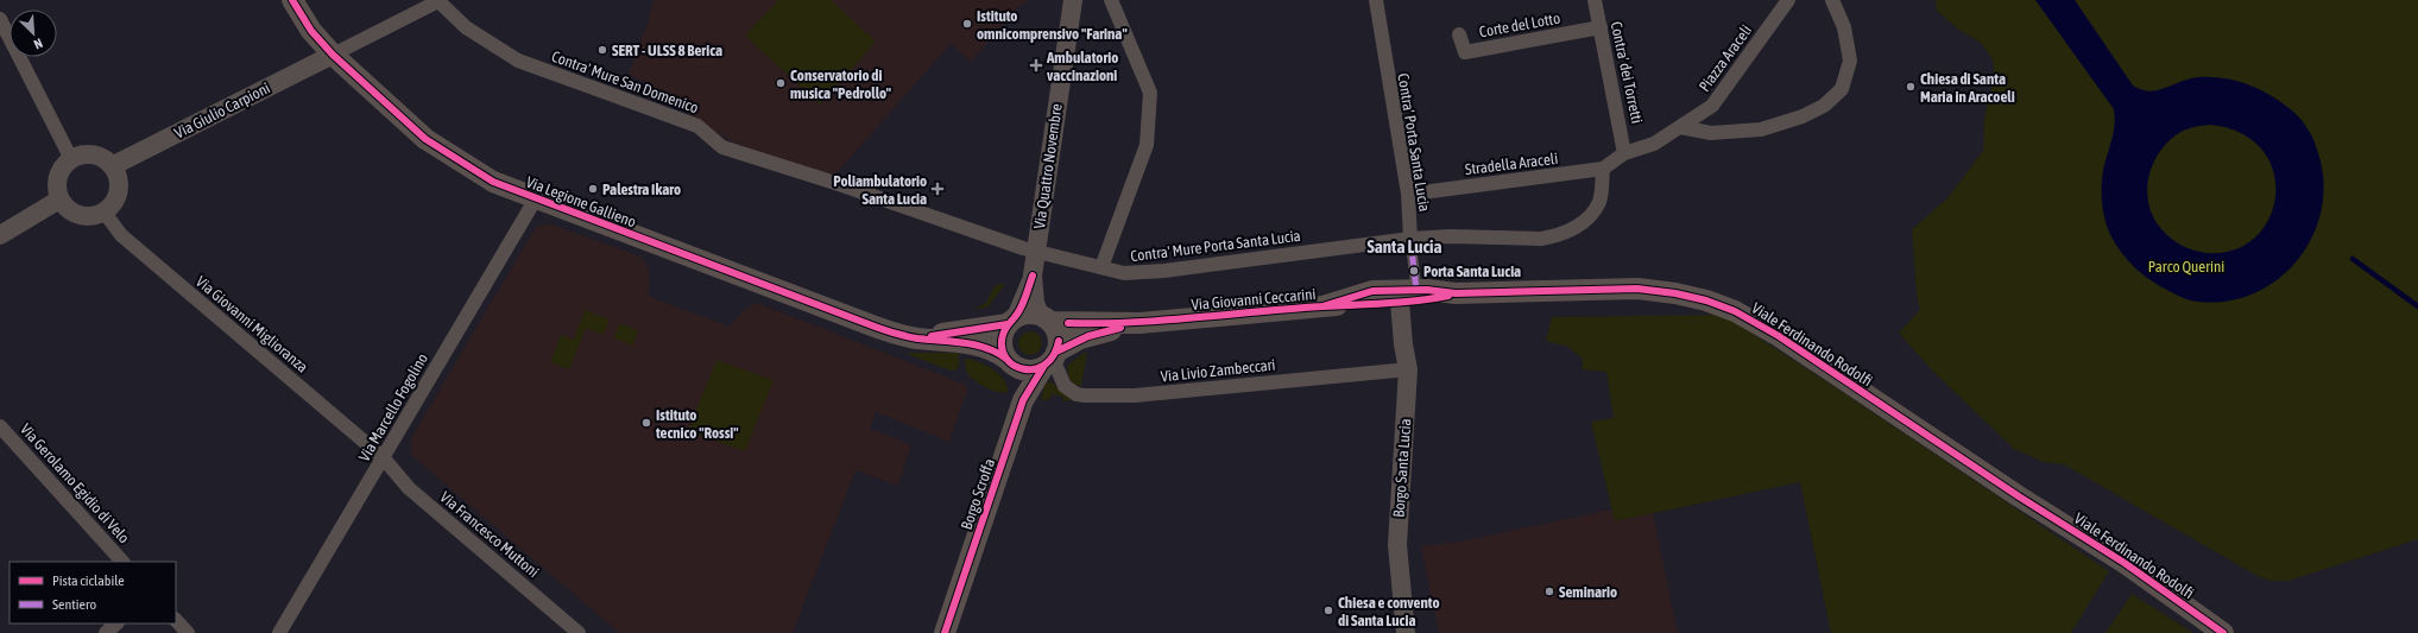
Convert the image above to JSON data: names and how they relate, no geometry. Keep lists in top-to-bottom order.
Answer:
{
  "streets": {
    "main road": [
      "Via Legione Gallieno",
      "Via Giovanni Ceccarini",
      "Viale Ferdinando Rodolfi",
      "Borgo Scroffa"
    ],
    "street": [
      "Corte del Lotto",
      "Piazza Araceli",
      "Contra' dei Torretti",
      "Contra' Mure San Domenico",
      "Via Giulio Carpioni",
      "Contra' Porta Santa Lucia",
      "Stradella Araceli",
      "Via Quattro Novembre",
      "Contra' Mure Porta Santa Lucia",
      "Via Giovanni Miglioranza",
      "Via Livio Zambeccari",
      "Via Marcello Fogolino",
      "Borgo Santa Lucia",
      "Via Gerolamo Egidio di Velo",
      "Via Francesco Muttoni"
    ]
  },
  "crossings": [
    ["Corte del Lotto", "Contra' dei Torretti"],
    ["Piazza Araceli", "Contra' dei Torretti"],
    ["Piazza Araceli", "Stradella Araceli"],
    ["Piazza Araceli", "Contra' Mure Porta Santa Lucia"],
    ["Contra' Mure San Domenico", "Contra' Mure Porta Santa Lucia"],
    ["Via Giulio Carpioni", "Via Legione Gallieno"],
    ["Via Giulio Carpioni", "Via Giovanni Miglioranza"],
    ["Contra' Porta Santa Lucia", "Contra' Mure Porta Santa Lucia"],
    ["Contra' Porta Santa Lucia", "Via Giovanni Ceccarini"],
    ["Contra' Porta Santa Lucia", "Borgo Santa Lucia"],
    ["Stradella Araceli", "Contra' Mure Porta Santa Lucia"],
    ["Via Quattro Novembre", "Via Legione Gallieno"],
    ["Via Quattro Novembre", "Contra' Mure Porta Santa Lucia"],
    ["Via Quattro Novembre", "Via Giovanni Ceccarini"],
    ["Via Quattro Novembre", "Via Livio Zambeccari"],
    ["Via Quattro Novembre", "Borgo Scroffa"],
    ["Via Legione Gallieno", "Via Giovanni Ceccarini"],
    ["Via Legione Gallieno", "Via Livio Zambeccari"],
    ["Via Legione Gallieno", "Via Marcello Fogolino"],
    ["Via Legione Gallieno", "Borgo Scroffa"],
    ["Via Giovanni Ceccarini", "Viale Ferdinando Rodolfi"],
    ["Via Giovanni Ceccarini", "Via Livio Zambeccari"],
    ["Via Giovanni Ceccarini", "Borgo Santa Lucia"],
    ["Via Giovanni Ceccarini", "Borgo Scroffa"],
    ["Via Giovanni Miglioranza", "Via Marcello Fogolino"],
    ["Via Giovanni Miglioranza", "Via Francesco Muttoni"],
    ["Via Livio Zambeccari", "Borgo Santa Lucia"],
    ["Via Livio Zambeccari", "Borgo Scroffa"],
    ["Via Marcello Fogolino", "Via Francesco Muttoni"]
  ],
  "districts": ["Santa Lucia"],
  "parks": ["Parco Querini"],
  "places": {
    "other": [
      "Istituto omnicomprensivo \"Farina\"",
      "SERT - ULSS 8 Berica",
      "Conservatorio di musica \"Pedrollo\"",
      "Chiesa di Santa Maria in Aracoeli",
      "Palestra Ikaro",
      "Porta Santa Lucia",
      "Istituto tecnico \"Rossi\"",
      "Seminario",
      "Chiesa e convento di Santa Lucia"
    ],
    "health": ["Ambulatorio vaccinazioni", "Poliambulatorio Santa Lucia"]
  },
  "legend": ["Pista ciclabile", "Sentiero"],
  "north": "bottom right"
}
